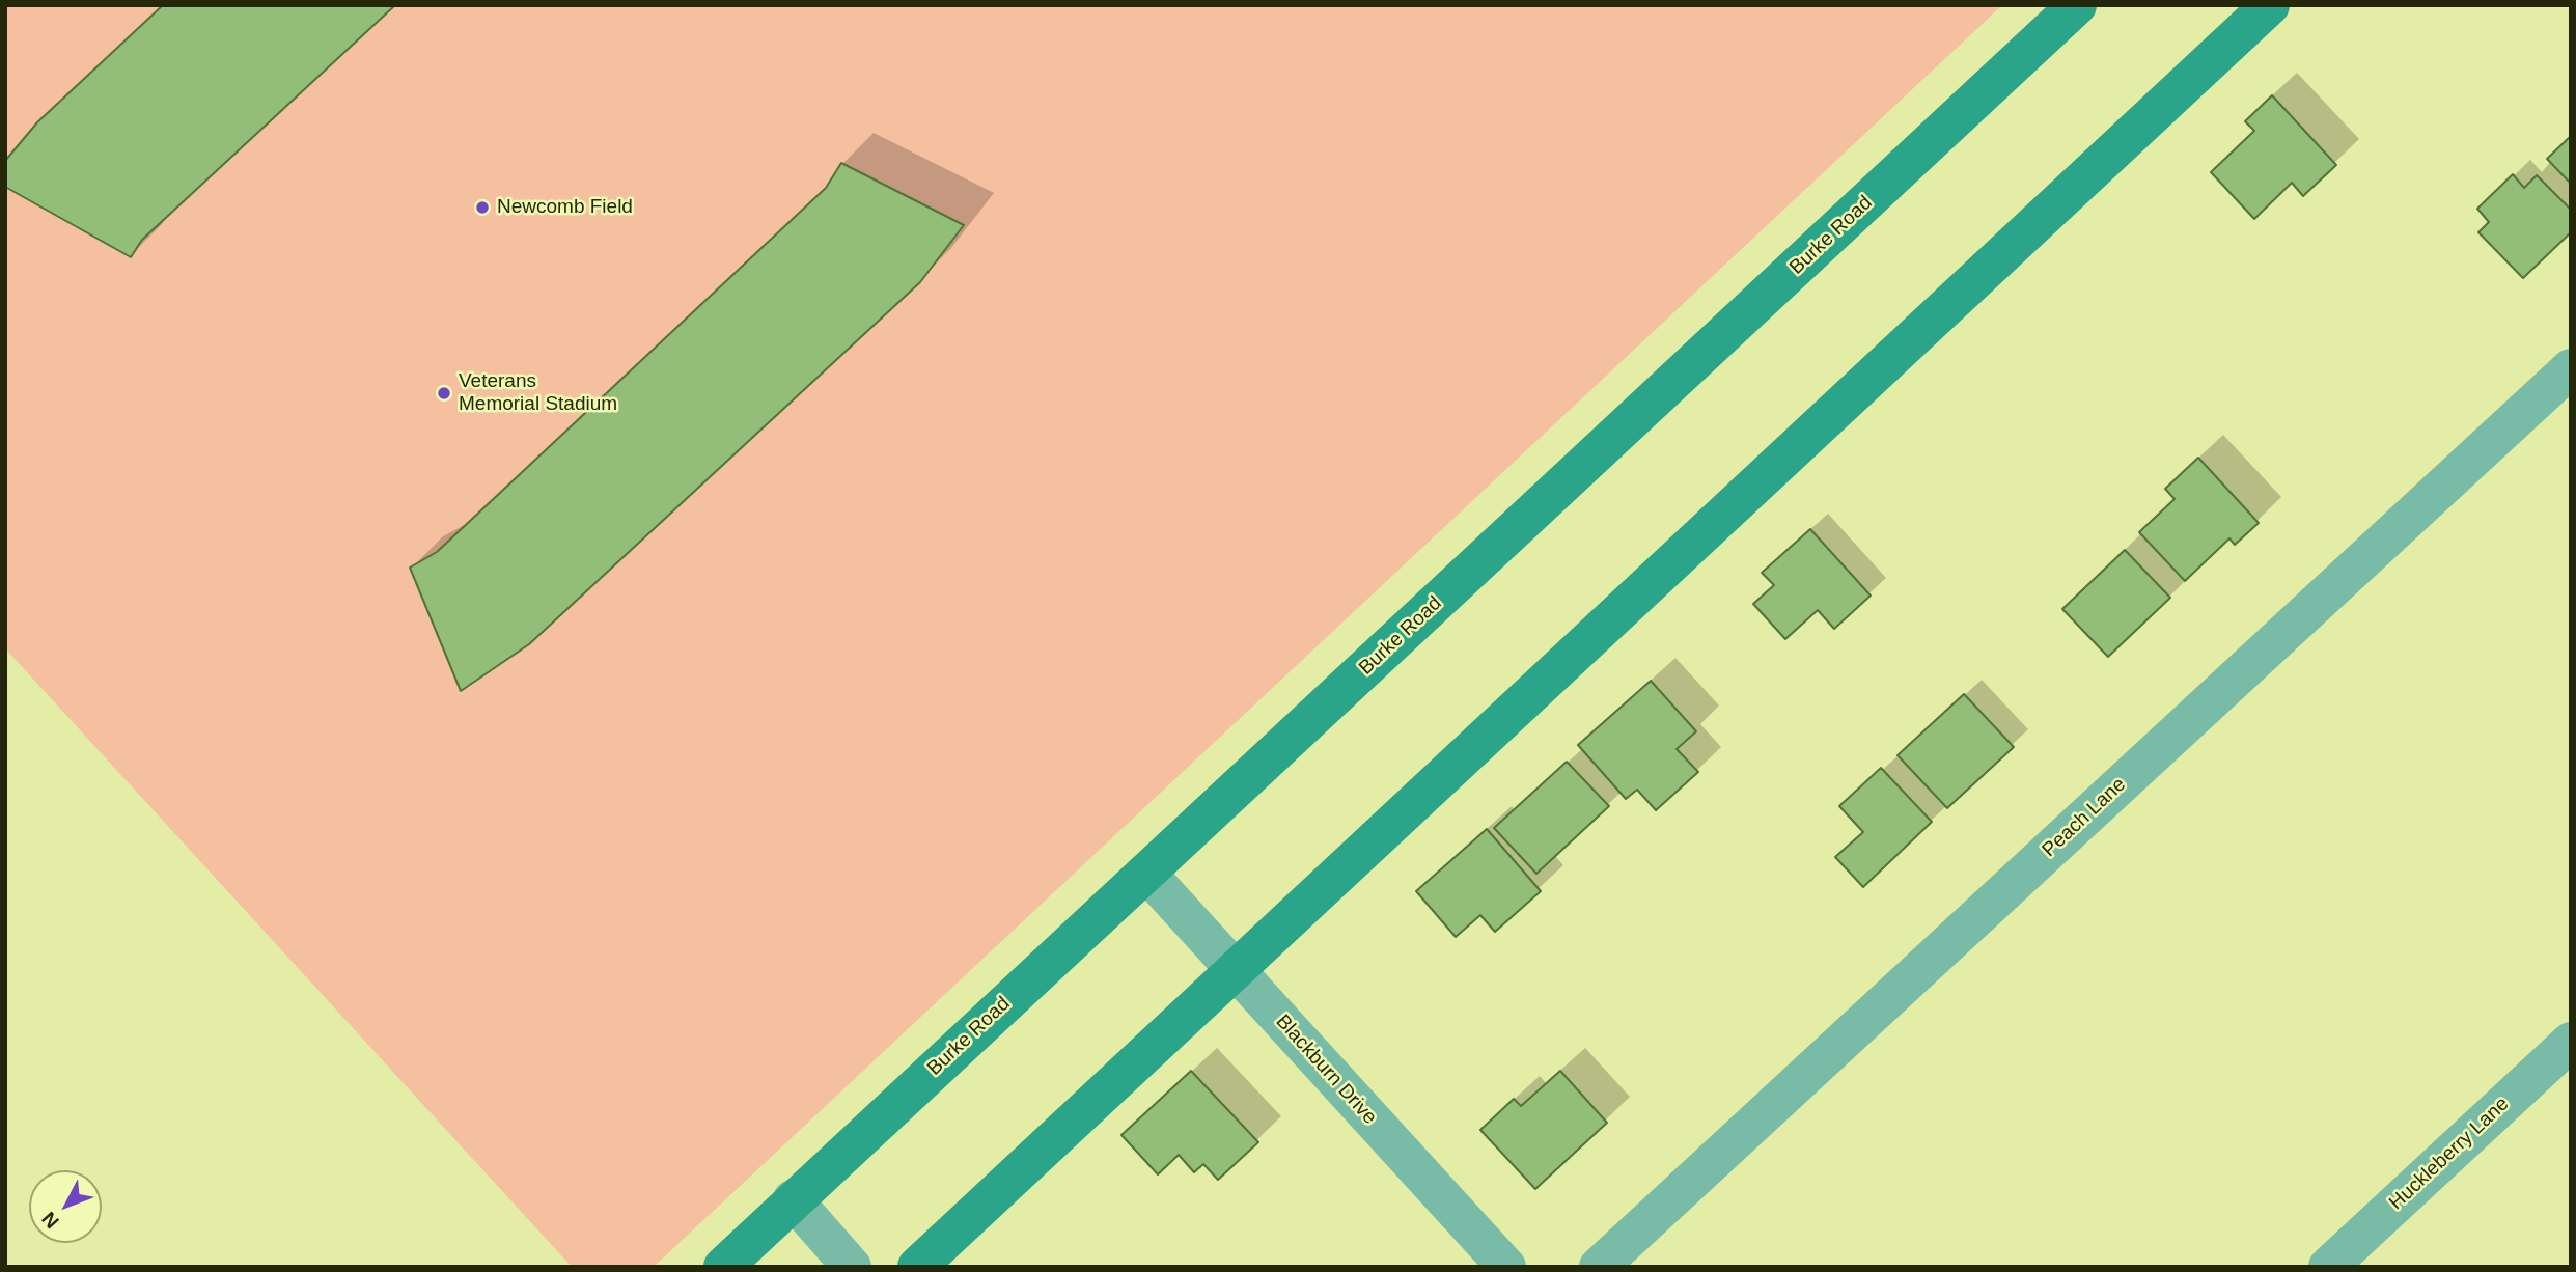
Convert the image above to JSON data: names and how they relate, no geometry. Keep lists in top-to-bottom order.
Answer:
{
  "streets": {
    "main road": ["Burke Road"],
    "street": ["Peach Lane", "Blackburn Drive", "Huckleberry Lane"]
  },
  "crossings": [
    ["Burke Road", "Blackburn Drive"]
  ],
  "places": ["Newcomb Field", "Veterans Memorial Stadium"],
  "north": "bottom left"
}
